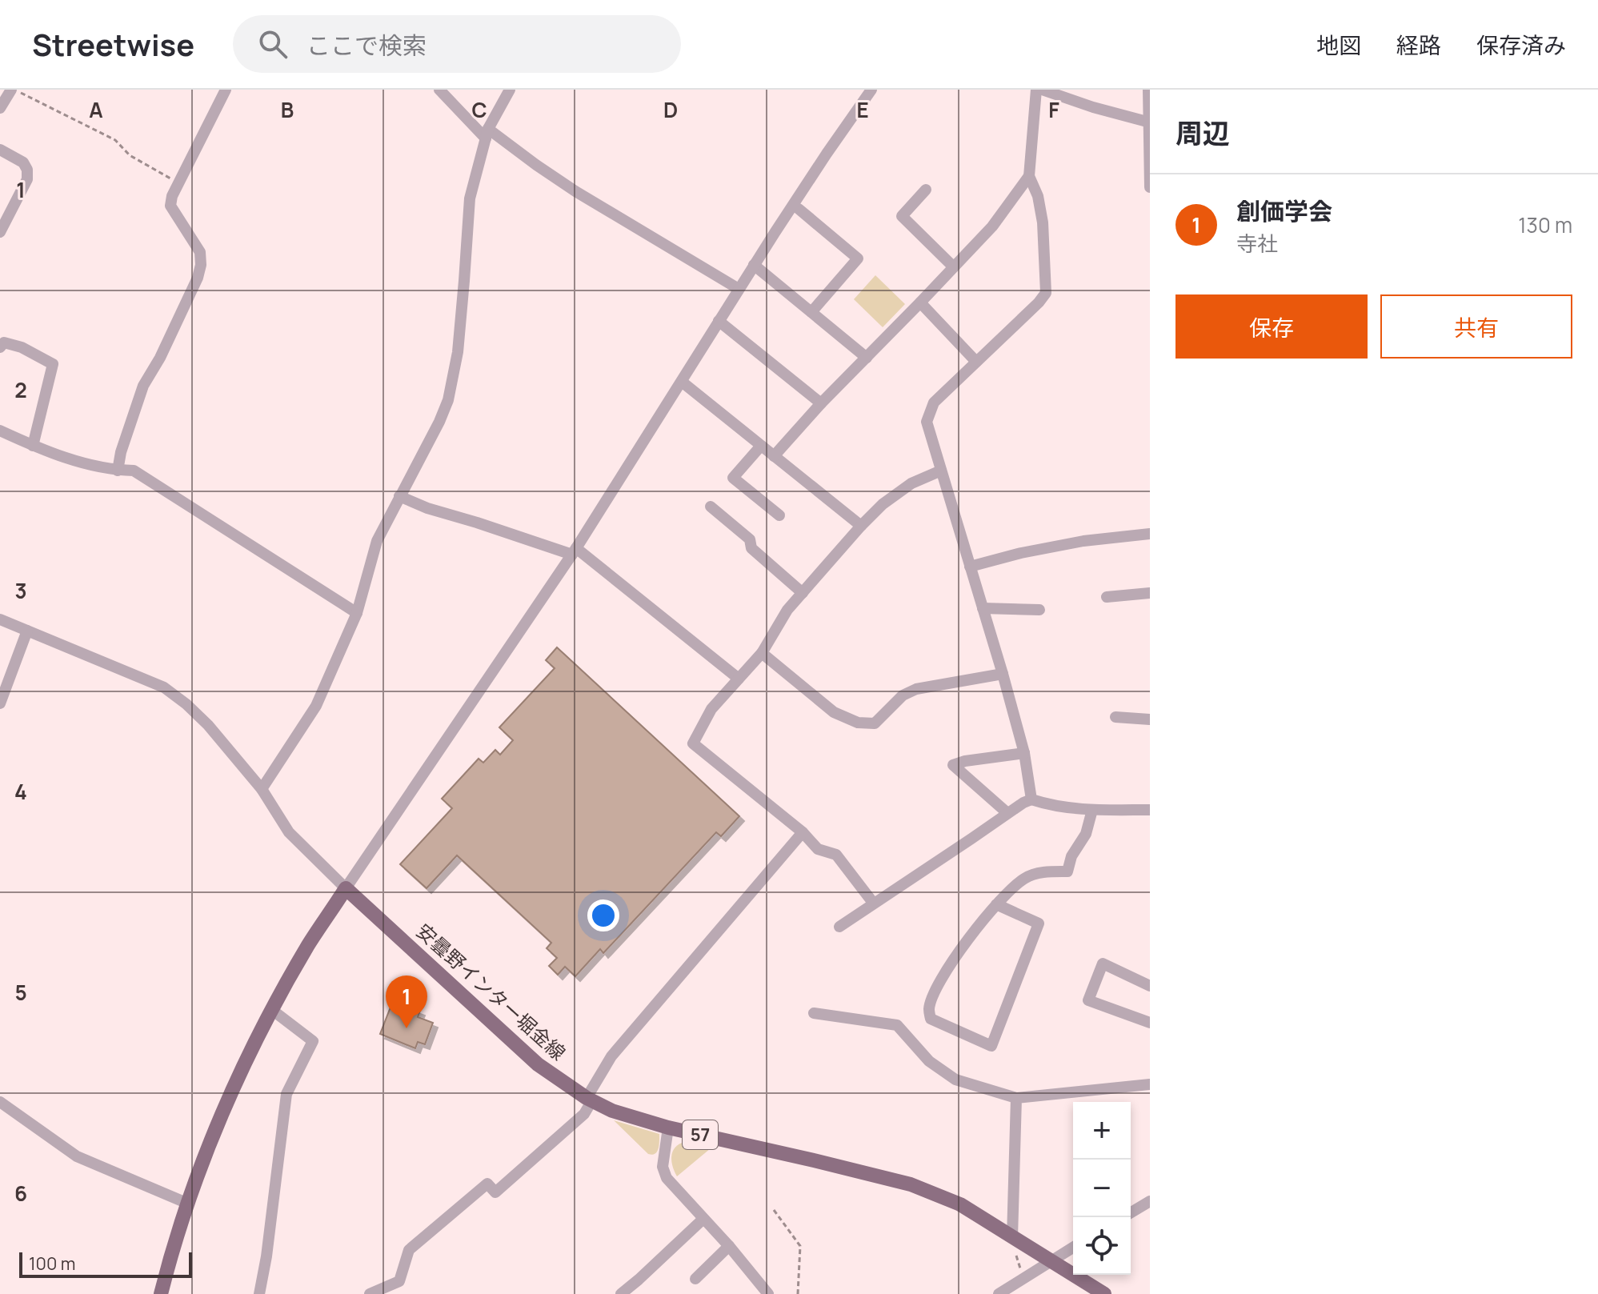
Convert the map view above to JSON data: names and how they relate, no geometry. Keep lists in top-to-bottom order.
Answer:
{
  "streets": {
    "main road": ["安曇野インター堀金線", "57"]
  },
  "scale_bar": "100 m",
  "page": {
    "header": "Streetwise",
    "search": "ここで検索",
    "nav": ["地図", "経路", "保存済み"],
    "heading": "周辺",
    "list": [
      {
        "mark": "1",
        "name": "創価学会",
        "note": "寺社",
        "value": "130 m"
      }
    ],
    "buttons": ["保存", "共有"],
    "pins": "1",
    "map_buttons": ["+", "−"],
    "scale": "100 m"
  },
  "grid": {
    "columns": [
      "A",
      "B",
      "C",
      "D",
      "E",
      "F"
    ],
    "rows": [
      "1",
      "2",
      "3",
      "4",
      "5",
      "6"
    ]
  }
}
